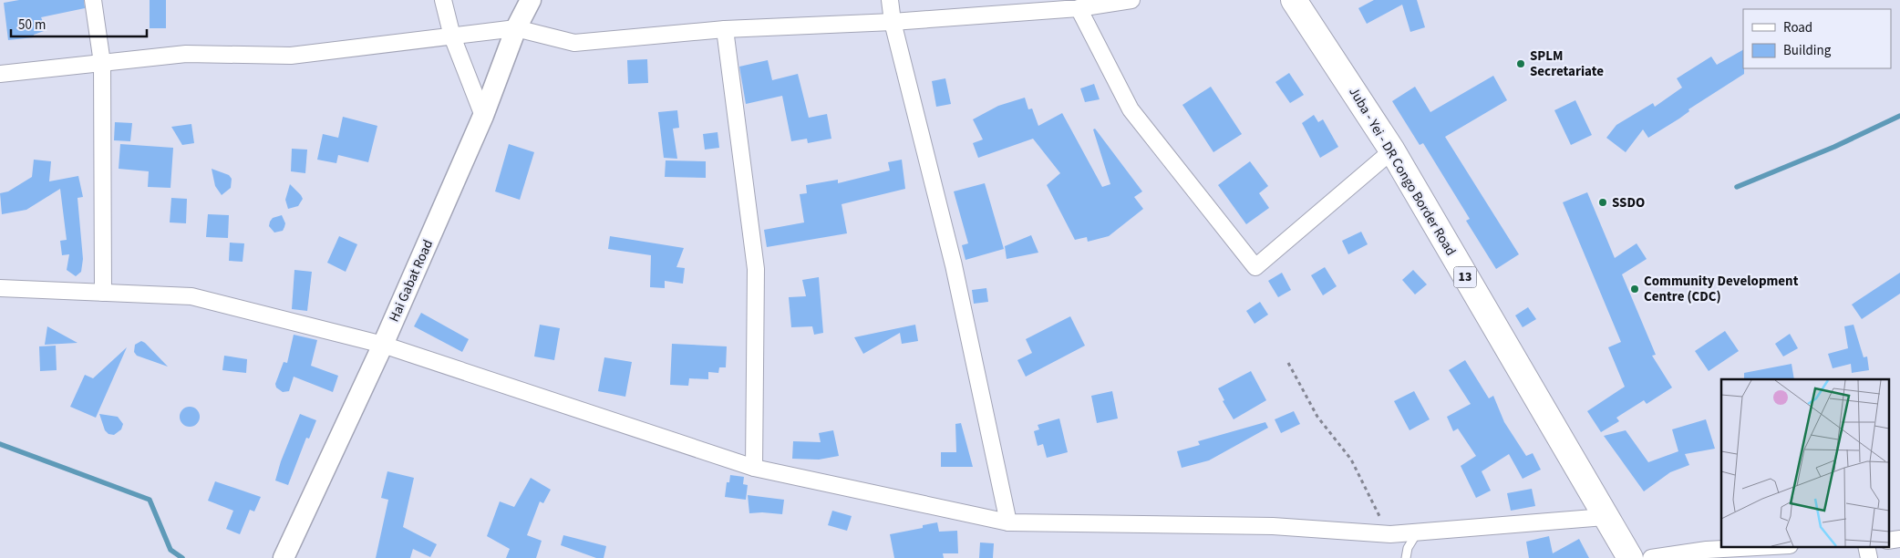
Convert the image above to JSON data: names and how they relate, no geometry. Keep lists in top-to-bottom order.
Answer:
{
  "streets": {
    "main road": ["Juba - Yei - DR Congo Border Road", "13"],
    "street": ["Hai Gabat Road"]
  },
  "places": ["SPLM Secretariate", "SSDO", "Community Development Centre (CDC)"],
  "legend": ["Road", "Building"],
  "scale_bar": "50 m"
}
